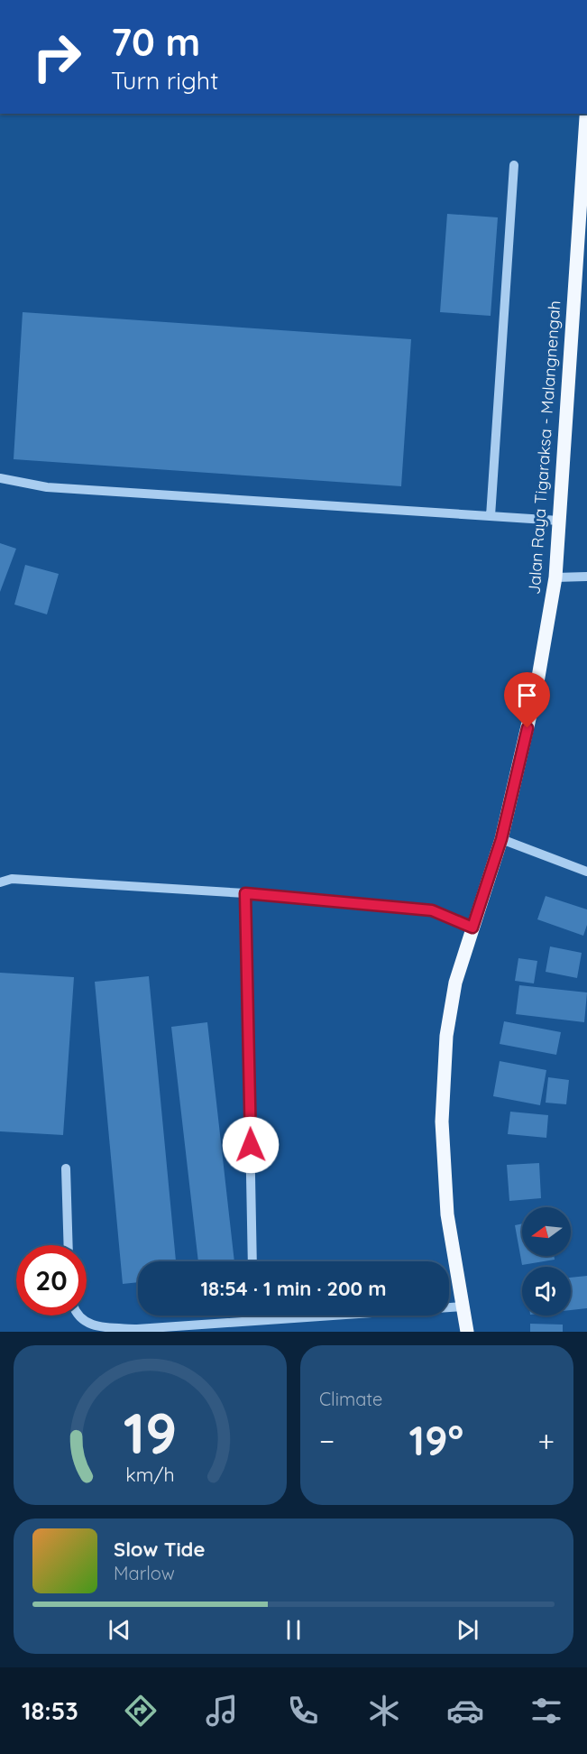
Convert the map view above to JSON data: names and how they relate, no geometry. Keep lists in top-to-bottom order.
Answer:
{
  "streets": {
    "main road": ["Jalan Raya Tigaraksa - Malangnengah"]
  },
  "north": "left",
  "page": {
    "turn": ["70 m", "Turn right"],
    "limit": "20",
    "trip": "18:54 · 1 min · 200 m",
    "tile": "Climate",
    "heat": ["−", "19°", "+"],
    "song": ["Slow Tide", "Marlow"],
    "tabs": "18:53",
    "gauge": ["19", "km/h"]
  }
}
